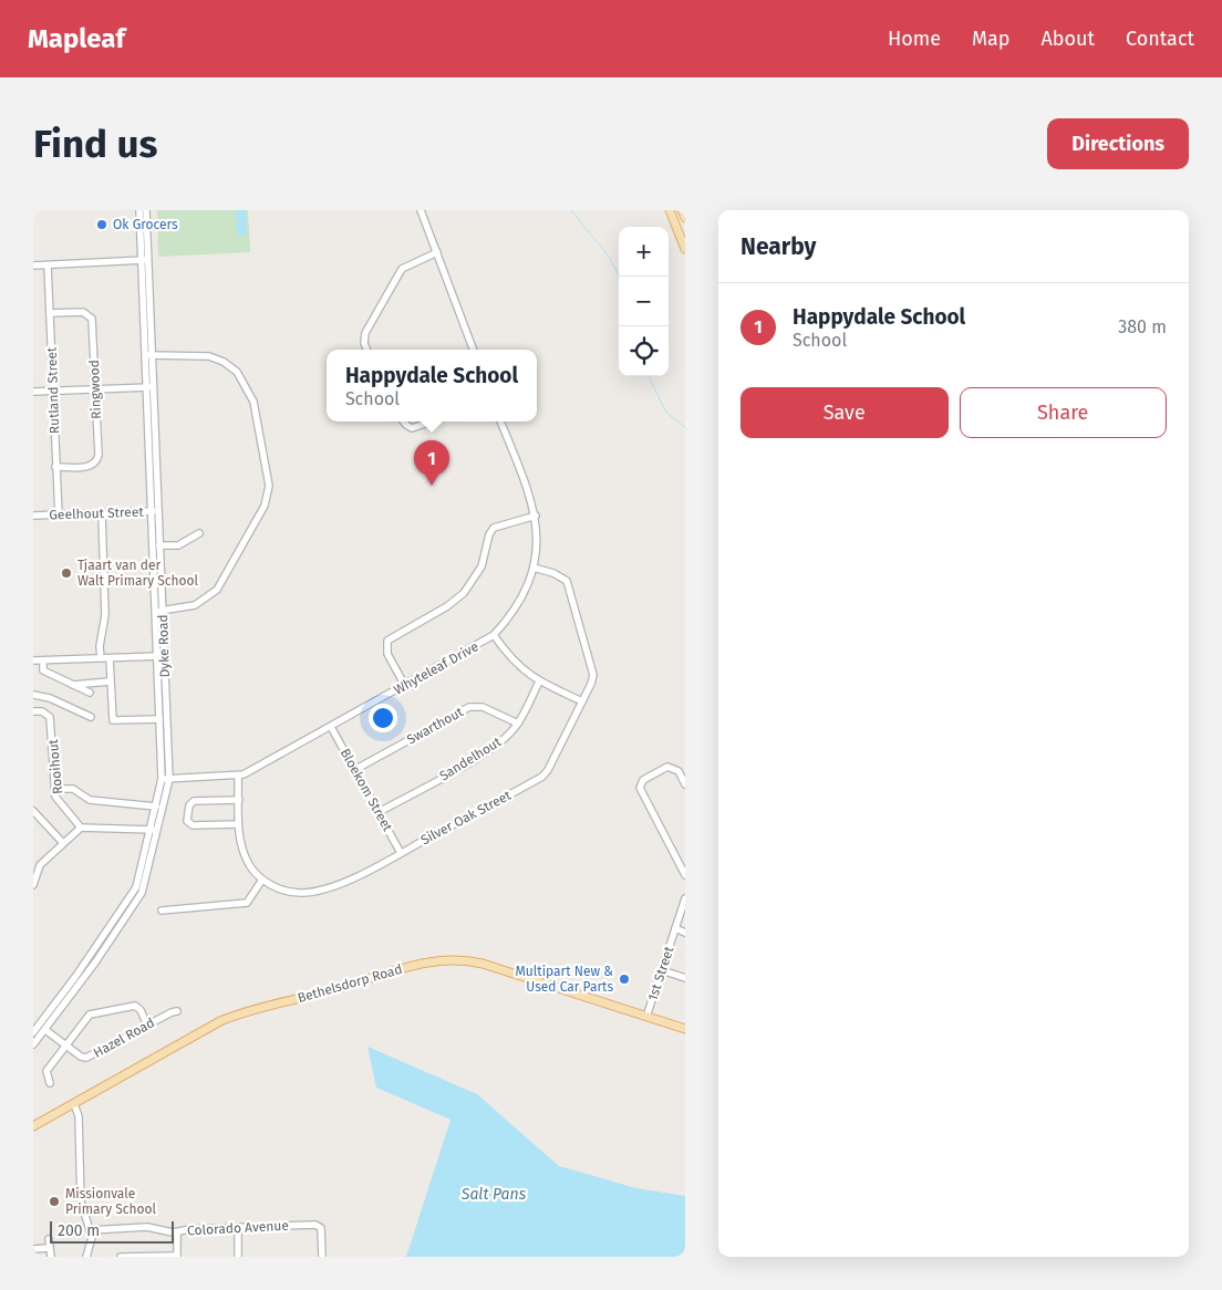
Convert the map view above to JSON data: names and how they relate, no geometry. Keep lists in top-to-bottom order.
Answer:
{
  "streets": {
    "main road": ["Bethelsdorp Road"],
    "street": [
      "Ringwood",
      "Rutland Street",
      "Geelhout Street",
      "Dyke Road",
      "Whyteleaf Drive",
      "Swarthout",
      "Sandelhout",
      "Rooihout",
      "Bloekom Street",
      "Silver Oak Street",
      "1st Street",
      "Hazel Road",
      "Colorado Avenue"
    ]
  },
  "crossings": [
    ["Ringwood", "Rutland Street"],
    ["Rutland Street", "Geelhout Street"],
    ["Geelhout Street", "Dyke Road"],
    ["Dyke Road", "Whyteleaf Drive"],
    ["Dyke Road", "Hazel Road"],
    ["Whyteleaf Drive", "Bloekom Street"],
    ["Whyteleaf Drive", "Silver Oak Street"],
    ["Swarthout", "Sandelhout"],
    ["Swarthout", "Bloekom Street"],
    ["Sandelhout", "Bloekom Street"],
    ["Bloekom Street", "Silver Oak Street"],
    ["1st Street", "Bethelsdorp Road"]
  ],
  "water": ["Salt Pans"],
  "places": [
    "Ok Grocers",
    "Tjaart van der Walt Primary School",
    "Multipart New & Used Car Parts",
    "Missionvale Primary School"
  ],
  "scale_bar": "200 m",
  "page": {
    "header": "Mapleaf",
    "nav": [
      "Home",
      "Map",
      "About",
      "Contact"
    ],
    "buttons": [
      "Directions",
      ["Save", "Share"]
    ],
    "title": "Find us",
    "heading": "Nearby",
    "map_buttons": ["+", "−"],
    "list": [
      {
        "mark": "1",
        "name": "Happydale School",
        "note": "School",
        "value": "380 m"
      }
    ],
    "popup": ["Happydale School", "School"],
    "pins": "1",
    "scale": "200 m"
  }
}
